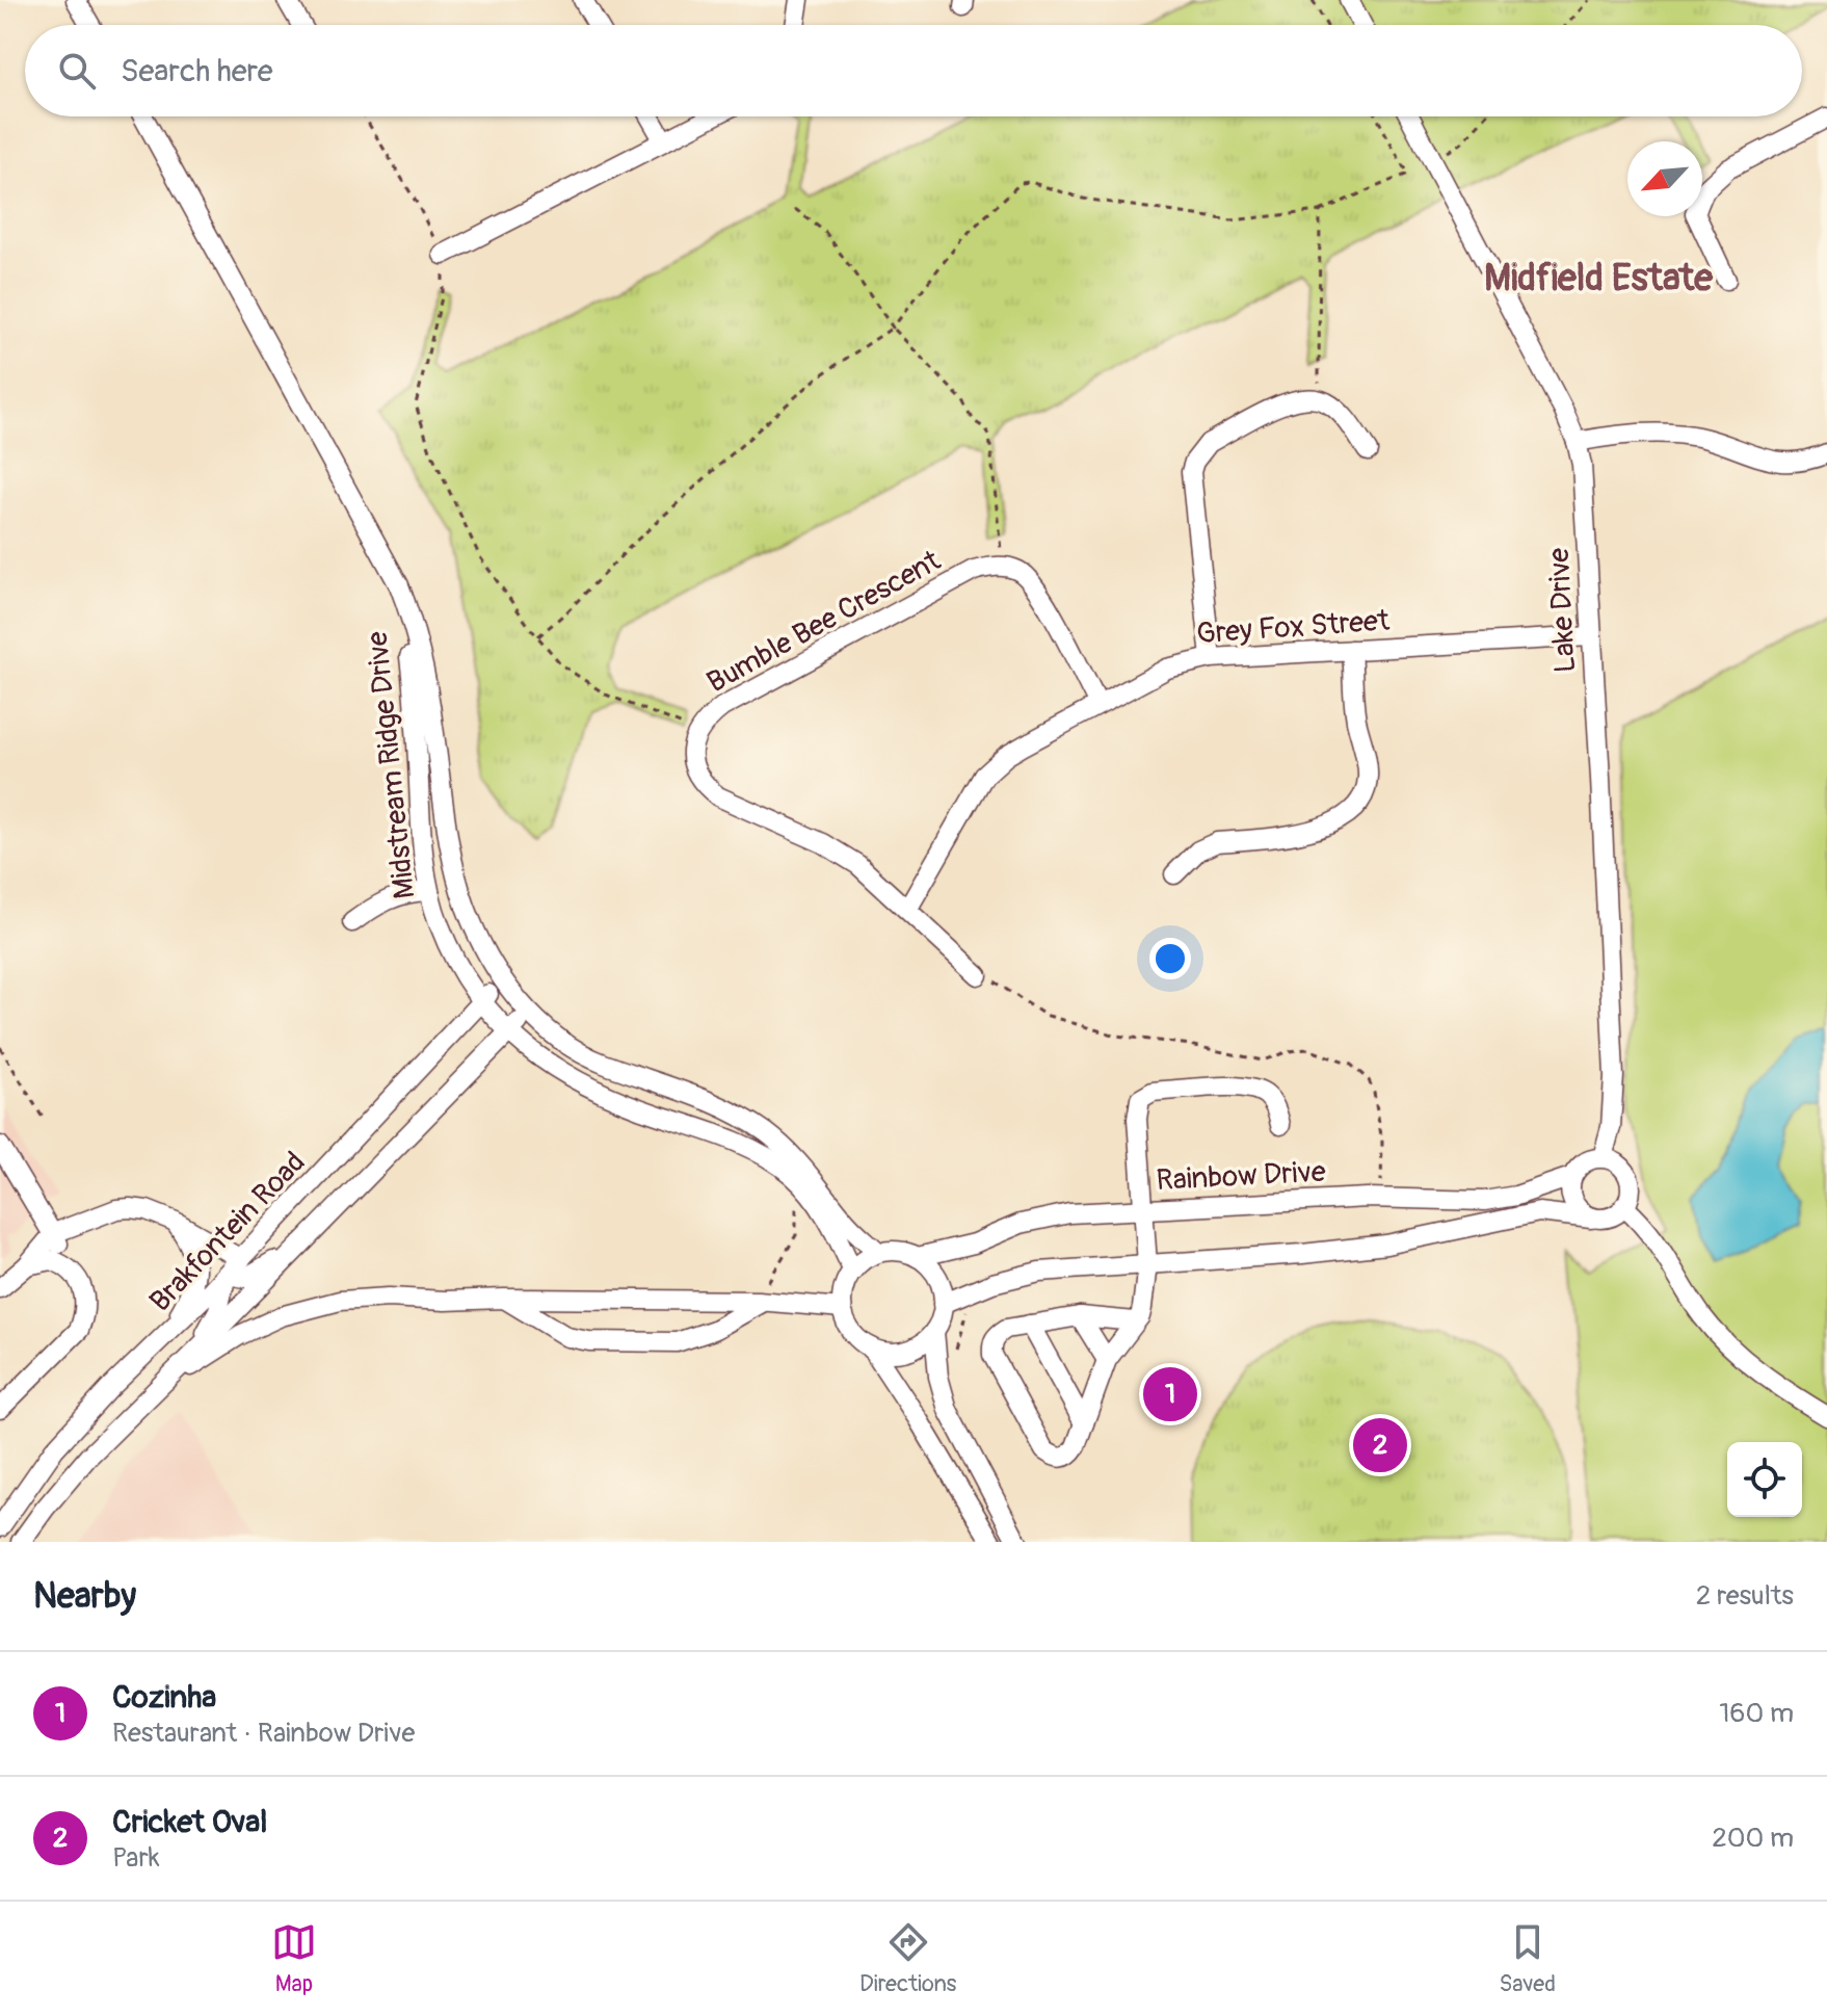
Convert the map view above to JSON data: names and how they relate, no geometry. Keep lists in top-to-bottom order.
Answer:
{
  "streets": {
    "street": [
      "Lake Drive",
      "Bumble Bee Crescent",
      "Grey Fox Street",
      "Midstream Ridge Drive",
      "Rainbow Drive",
      "Brakfontein Road"
    ]
  },
  "crossings": [
    ["Lake Drive", "Grey Fox Street"],
    ["Lake Drive", "Rainbow Drive"],
    ["Bumble Bee Crescent", "Grey Fox Street"],
    ["Midstream Ridge Drive", "Rainbow Drive"],
    ["Midstream Ridge Drive", "Brakfontein Road"],
    ["Rainbow Drive", "Brakfontein Road"]
  ],
  "districts": ["Midfield Estate"],
  "north": "bottom left",
  "page": {
    "search": "Search here",
    "pins": ["1", "2"],
    "heading": ["Nearby", "2 results"],
    "list": [
      {
        "mark": "1",
        "name": "Cozinha",
        "note": "Restaurant · Rainbow Drive",
        "value": "160 m"
      },
      {
        "mark": "2",
        "name": "Cricket Oval",
        "note": "Park",
        "value": "200 m"
      }
    ],
    "nav": ["Map", "Directions", "Saved"]
  }
}
